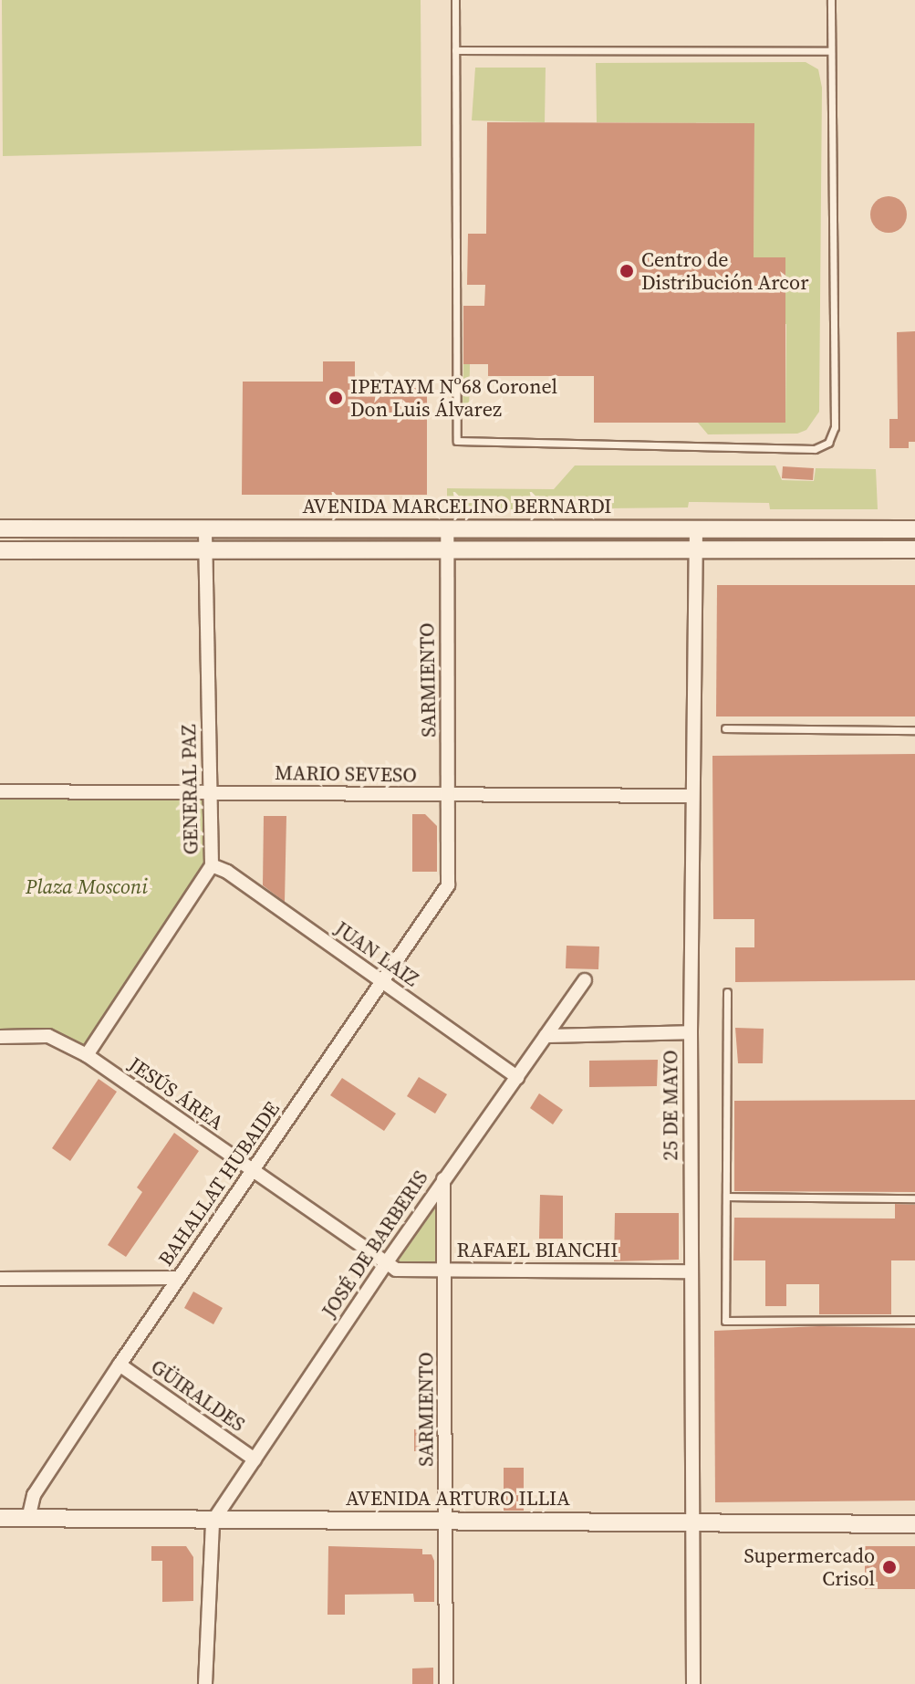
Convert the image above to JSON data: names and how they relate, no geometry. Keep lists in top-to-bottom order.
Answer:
{
  "streets": {
    "main road": ["AVENIDA MARCELINO BERNARDI", "AVENIDA ARTURO ILLIA"],
    "street": [
      "SARMIENTO",
      "MARIO SEVESO",
      "GENERAL PAZ",
      "JUAN LAIZ",
      "JESÚS ÁREA",
      "25 DE MAYO",
      "BAHALLAT HUBAIDE",
      "JOSÉ DE BARBERIS",
      "RAFAEL BIANCHI",
      "GÜIRALDES"
    ]
  },
  "crossings": [
    ["AVENIDA MARCELINO BERNARDI", "SARMIENTO"],
    ["AVENIDA MARCELINO BERNARDI", "GENERAL PAZ"],
    ["AVENIDA MARCELINO BERNARDI", "25 DE MAYO"],
    ["SARMIENTO", "MARIO SEVESO"],
    ["SARMIENTO", "BAHALLAT HUBAIDE"],
    ["SARMIENTO", "JOSÉ DE BARBERIS"],
    ["SARMIENTO", "RAFAEL BIANCHI"],
    ["SARMIENTO", "AVENIDA ARTURO ILLIA"],
    ["MARIO SEVESO", "GENERAL PAZ"],
    ["MARIO SEVESO", "25 DE MAYO"],
    ["GENERAL PAZ", "JUAN LAIZ"],
    ["GENERAL PAZ", "JESÚS ÁREA"],
    ["JUAN LAIZ", "BAHALLAT HUBAIDE"],
    ["JUAN LAIZ", "JOSÉ DE BARBERIS"],
    ["JESÚS ÁREA", "BAHALLAT HUBAIDE"],
    ["JESÚS ÁREA", "JOSÉ DE BARBERIS"],
    ["JESÚS ÁREA", "RAFAEL BIANCHI"],
    ["25 DE MAYO", "RAFAEL BIANCHI"],
    ["25 DE MAYO", "AVENIDA ARTURO ILLIA"],
    ["BAHALLAT HUBAIDE", "GÜIRALDES"],
    ["BAHALLAT HUBAIDE", "AVENIDA ARTURO ILLIA"],
    ["JOSÉ DE BARBERIS", "RAFAEL BIANCHI"],
    ["JOSÉ DE BARBERIS", "GÜIRALDES"],
    ["JOSÉ DE BARBERIS", "AVENIDA ARTURO ILLIA"]
  ],
  "parks": ["Plaza Mosconi"],
  "places": ["Centro de Distribución Arcor", "IPETAYM Nº68 Coronel Don Luis Álvarez", "Supermercado Crisol"]
}
